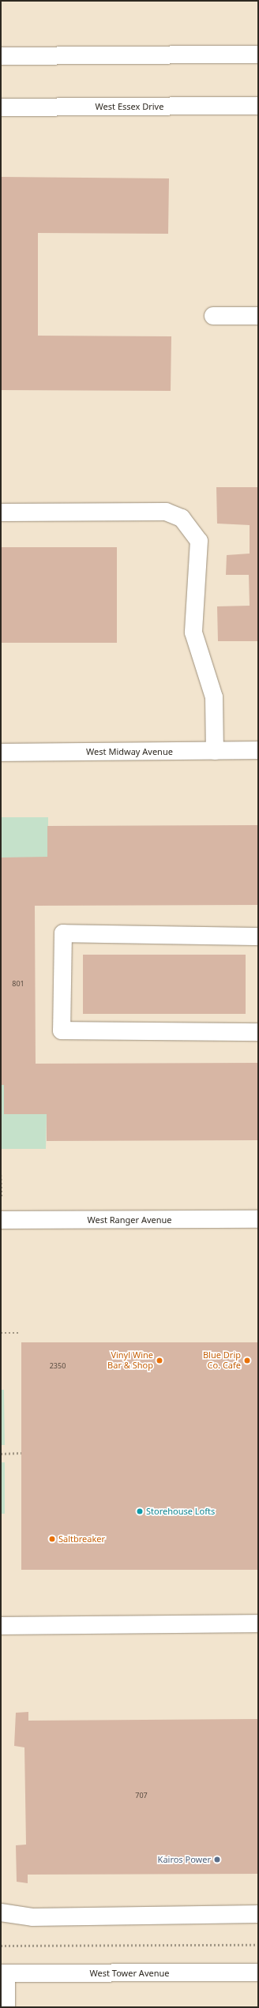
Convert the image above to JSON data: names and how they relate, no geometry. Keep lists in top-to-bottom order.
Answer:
{
  "streets": {
    "street": [
      "West Essex Drive",
      "West Midway Avenue",
      "West Ranger Avenue",
      "West Tower Avenue"
    ]
  },
  "places": [
    "Vinyl Wine Bar & Shop",
    "Blue Drip Co. Cafe",
    "Storehouse Lofts",
    "Saltbreaker",
    "Kairos Power"
  ],
  "house_numbers": ["801", "2350", "707"]
}
